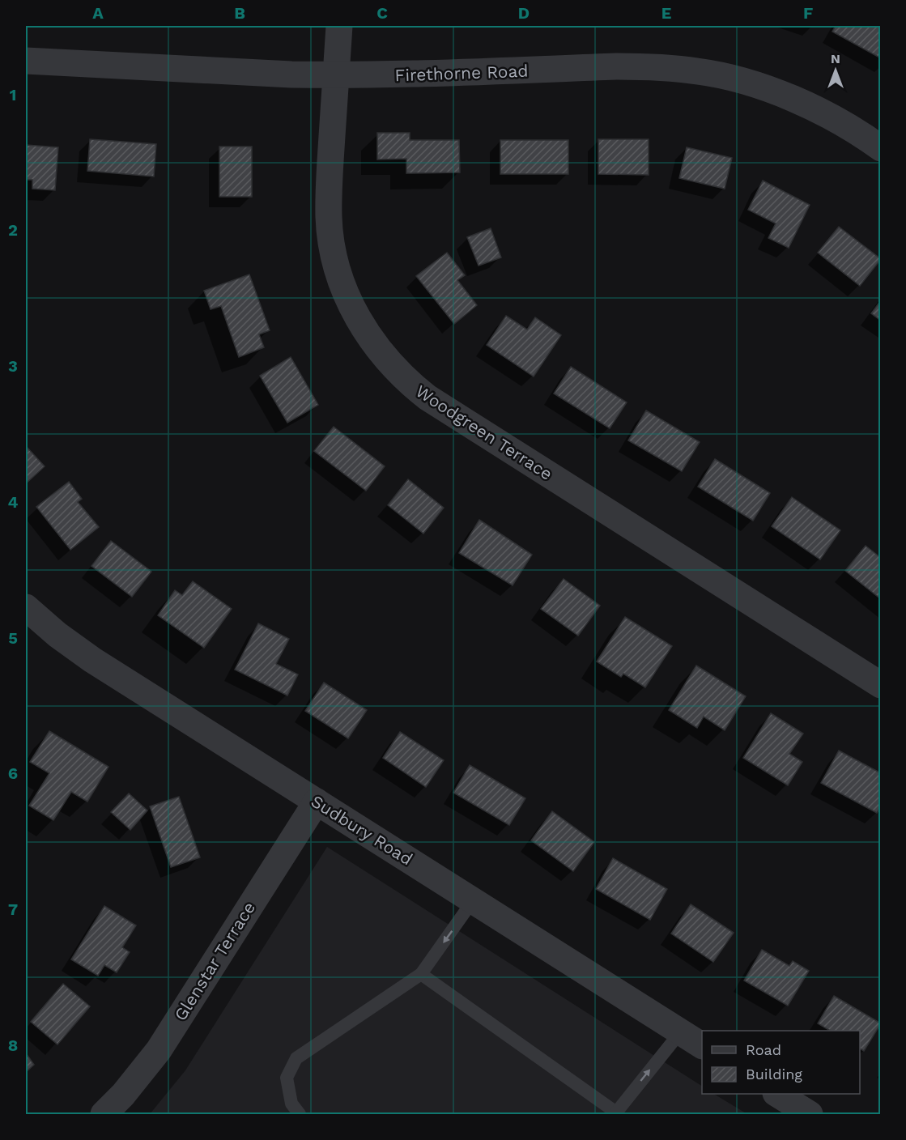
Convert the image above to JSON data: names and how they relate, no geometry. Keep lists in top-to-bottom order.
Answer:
{
  "streets": {
    "street": [
      "Firethorne Road",
      "Woodgreen Terrace",
      "Sudbury Road",
      "Glenstar Terrace"
    ]
  },
  "crossings": [
    ["Firethorne Road", "Woodgreen Terrace"],
    ["Sudbury Road", "Glenstar Terrace"]
  ],
  "legend": ["Road", "Building"],
  "north": "top",
  "grid": {
    "columns": [
      "A",
      "B",
      "C",
      "D",
      "E",
      "F"
    ],
    "rows": [
      "1",
      "2",
      "3",
      "4",
      "5",
      "6",
      "7",
      "8"
    ]
  }
}
